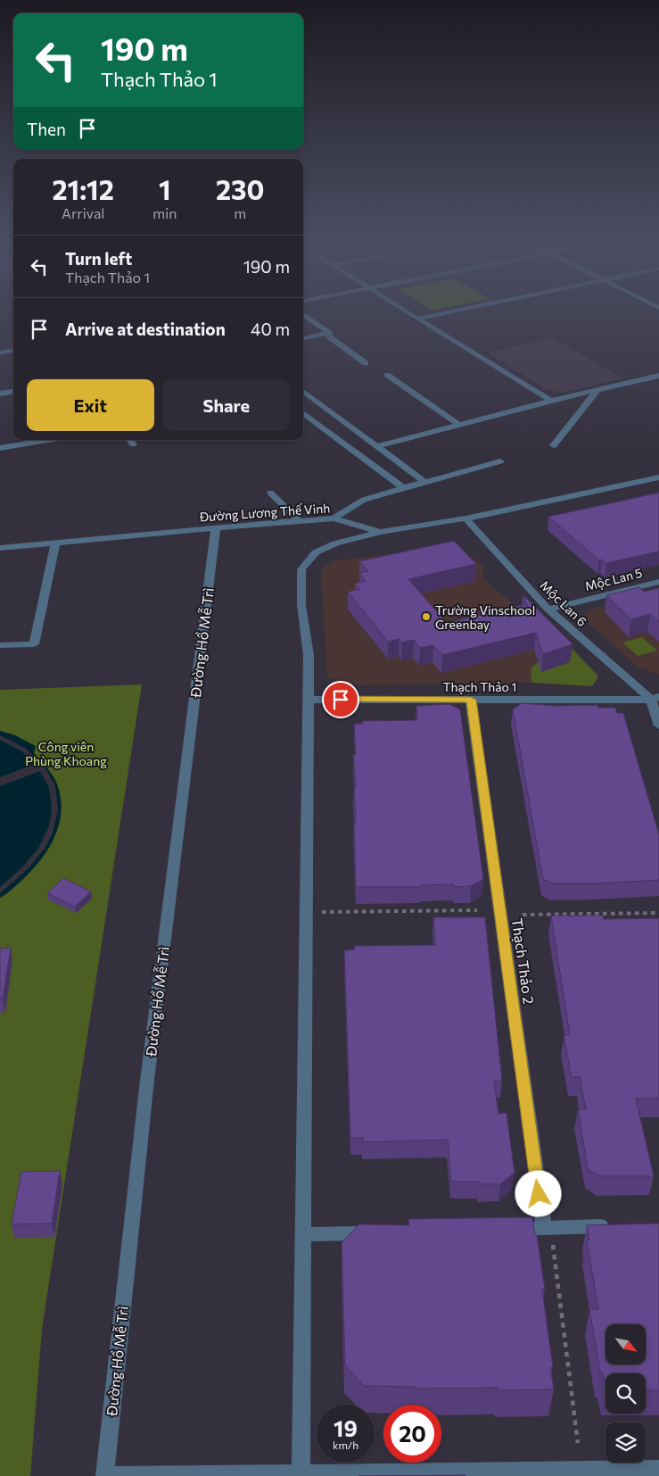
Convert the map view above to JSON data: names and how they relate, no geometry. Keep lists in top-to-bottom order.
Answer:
{
  "streets": {
    "street": [
      "Đường Lương Thế Vinh",
      "Mộc Lan 5",
      "Mộc Lan 6",
      "Đường Hồ Mễ Trì",
      "Thạch Thảo 1",
      "Thạch Thảo 2"
    ]
  },
  "crossings": [
    ["Đường Lương Thế Vinh", "Mộc Lan 6"],
    ["Đường Lương Thế Vinh", "Đường Hồ Mễ Trì"],
    ["Mộc Lan 5", "Mộc Lan 6"],
    ["Mộc Lan 6", "Thạch Thảo 1"],
    ["Thạch Thảo 1", "Thạch Thảo 2"]
  ],
  "parks": ["Công viên Phùng Khoang"],
  "places": ["Trường Vinschool Greenbay"],
  "north": "bottom right",
  "page": {
    "turn": ["190 m", "Thạch Thảo 1"],
    "then": "Then",
    "eta": [
      "21:12",
      "Arrival",
      "1",
      "min",
      "230",
      "m"
    ],
    "list": [
      {
        "name": "Turn left",
        "note": "Thạch Thảo 1",
        "value": "190 m"
      },
      {
        "name": "Arrive at destination",
        "value": "40 m"
      }
    ],
    "buttons": ["Exit", "Share"],
    "speed": "19 km/h",
    "limit": "20"
  }
}
